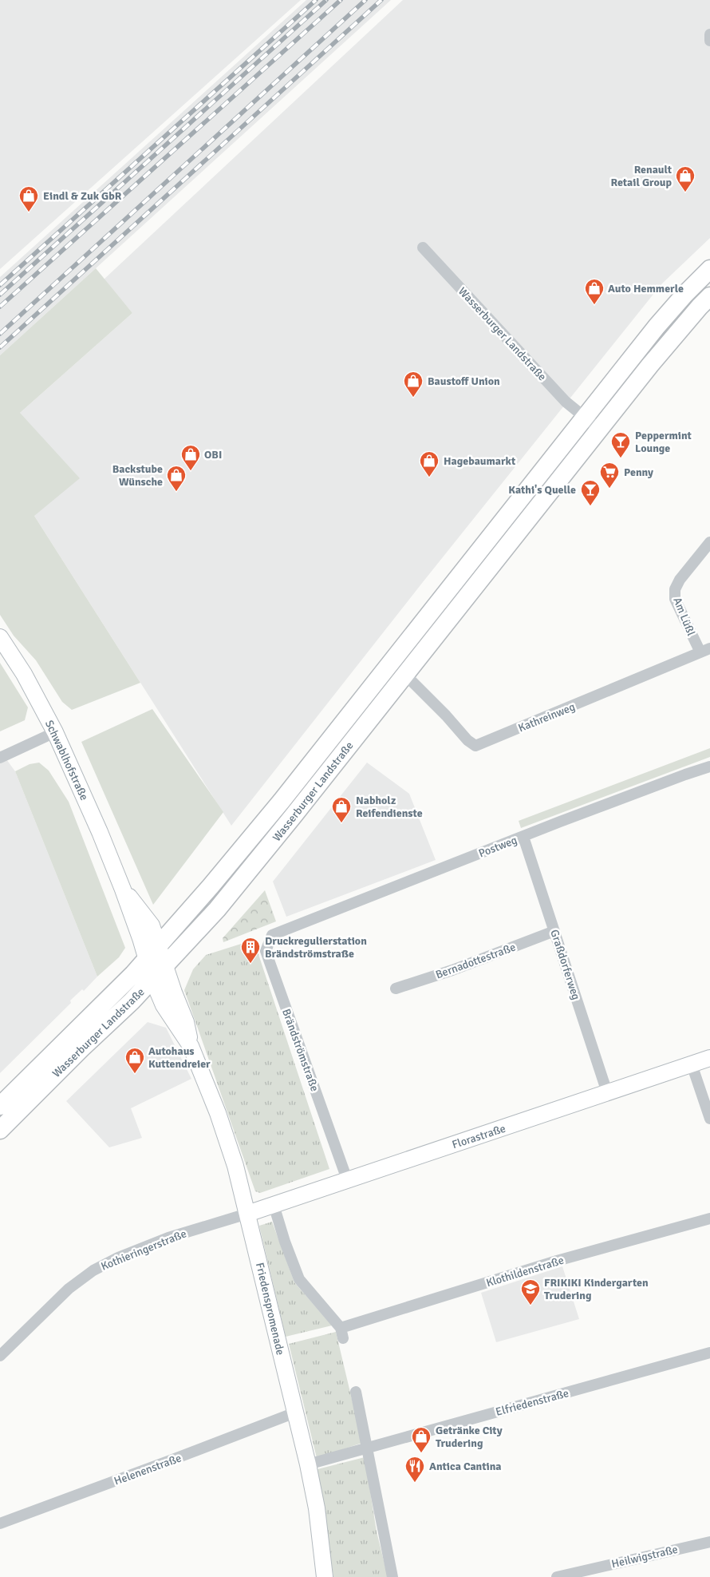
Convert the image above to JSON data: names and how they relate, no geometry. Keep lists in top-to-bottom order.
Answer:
{
  "streets": {
    "main road": ["Wasserburger Landstraße"],
    "street": [
      "Am Lüßl",
      "Kathreinweg",
      "Schwablhofstraße",
      "Postweg",
      "Bernadottestraße",
      "Graßdorferweg",
      "Brändströmstraße",
      "Florastraße",
      "Kothieringerstraße",
      "Klothildenstraße",
      "Friedenspromenade",
      "Elfriedenstraße",
      "Helenenstraße",
      "Heilwigstraße"
    ]
  },
  "crossings": [
    ["Wasserburger Landstraße", "Kathreinweg"],
    ["Wasserburger Landstraße", "Schwablhofstraße"],
    ["Wasserburger Landstraße", "Friedenspromenade"],
    ["Am Lüßl", "Kathreinweg"],
    ["Schwablhofstraße", "Friedenspromenade"],
    ["Postweg", "Graßdorferweg"],
    ["Postweg", "Brändströmstraße"],
    ["Bernadottestraße", "Graßdorferweg"],
    ["Graßdorferweg", "Florastraße"],
    ["Brändströmstraße", "Florastraße"],
    ["Florastraße", "Kothieringerstraße"],
    ["Florastraße", "Klothildenstraße"],
    ["Florastraße", "Friedenspromenade"],
    ["Kothieringerstraße", "Friedenspromenade"],
    ["Friedenspromenade", "Elfriedenstraße"],
    ["Friedenspromenade", "Helenenstraße"]
  ],
  "places": {
    "shop": [
      "Renault Retail Group",
      "Eindl & Zuk GbR",
      "Auto Hemmerle",
      "Baustoff Union",
      "OBI",
      "Hagebaumarkt",
      "Backstube Wünsche",
      "Nabholz Reifendienste",
      "Autohaus Kuttendreier",
      "Getränke City Trudering"
    ],
    "bar": ["Peppermint Lounge", "Kathi's Quelle"],
    "supermarket": ["Penny"],
    "building": ["Druckregulierstation Brändströmstraße"],
    "school or university": ["FRIKIKI Kindergarten Trudering"],
    "restaurant": ["Antica Cantina"]
  }
}
